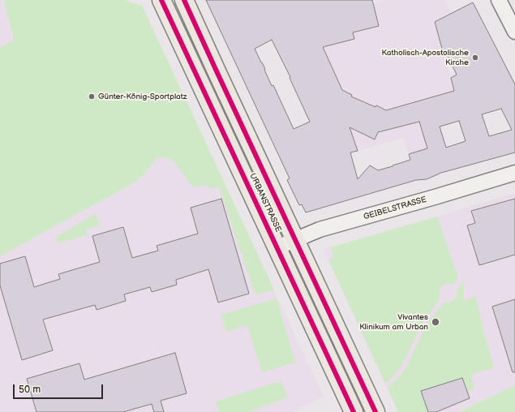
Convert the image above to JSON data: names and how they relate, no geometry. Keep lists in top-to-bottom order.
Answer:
{
  "streets": {
    "main road": ["URBANSTRASSE"],
    "street": ["GEIBELSTRASSE"]
  },
  "crossings": [
    ["URBANSTRASSE", "GEIBELSTRASSE"]
  ],
  "places": ["Katholisch-Apostolische Kirche", "Günter-König-Sportplatz", "Vivantes Klinikum am Urban"],
  "scale_bar": "50 m"
}
